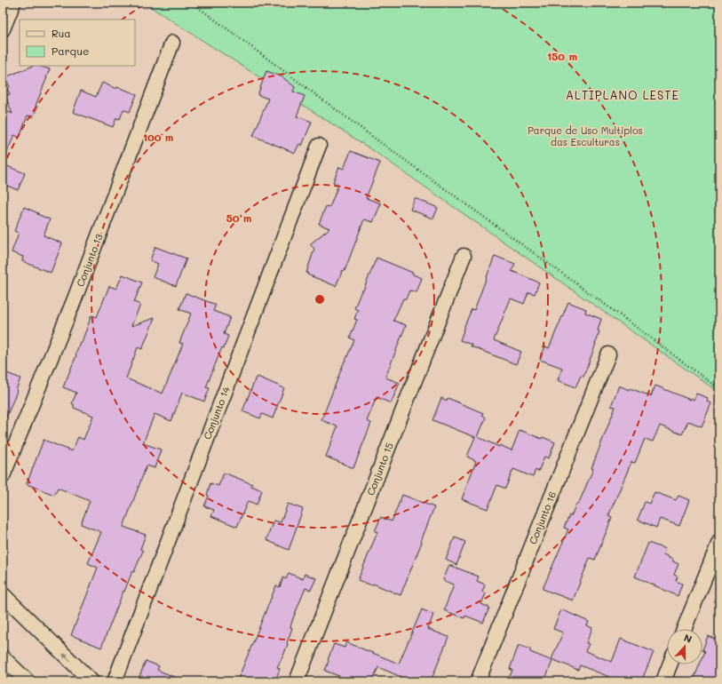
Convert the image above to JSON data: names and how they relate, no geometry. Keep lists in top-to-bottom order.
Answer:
{
  "streets": {
    "street": [
      "Conjunto 13",
      "Conjunto 14",
      "Conjunto 15",
      "Conjunto 16"
    ]
  },
  "districts": ["ALTIPLANO LESTE"],
  "parks": ["Parque de Uso Multiplos das Esculturas"],
  "legend": ["Rua", "Parque"],
  "north": "top",
  "rings": ["150 m", "100 m", "50 m"]
}
